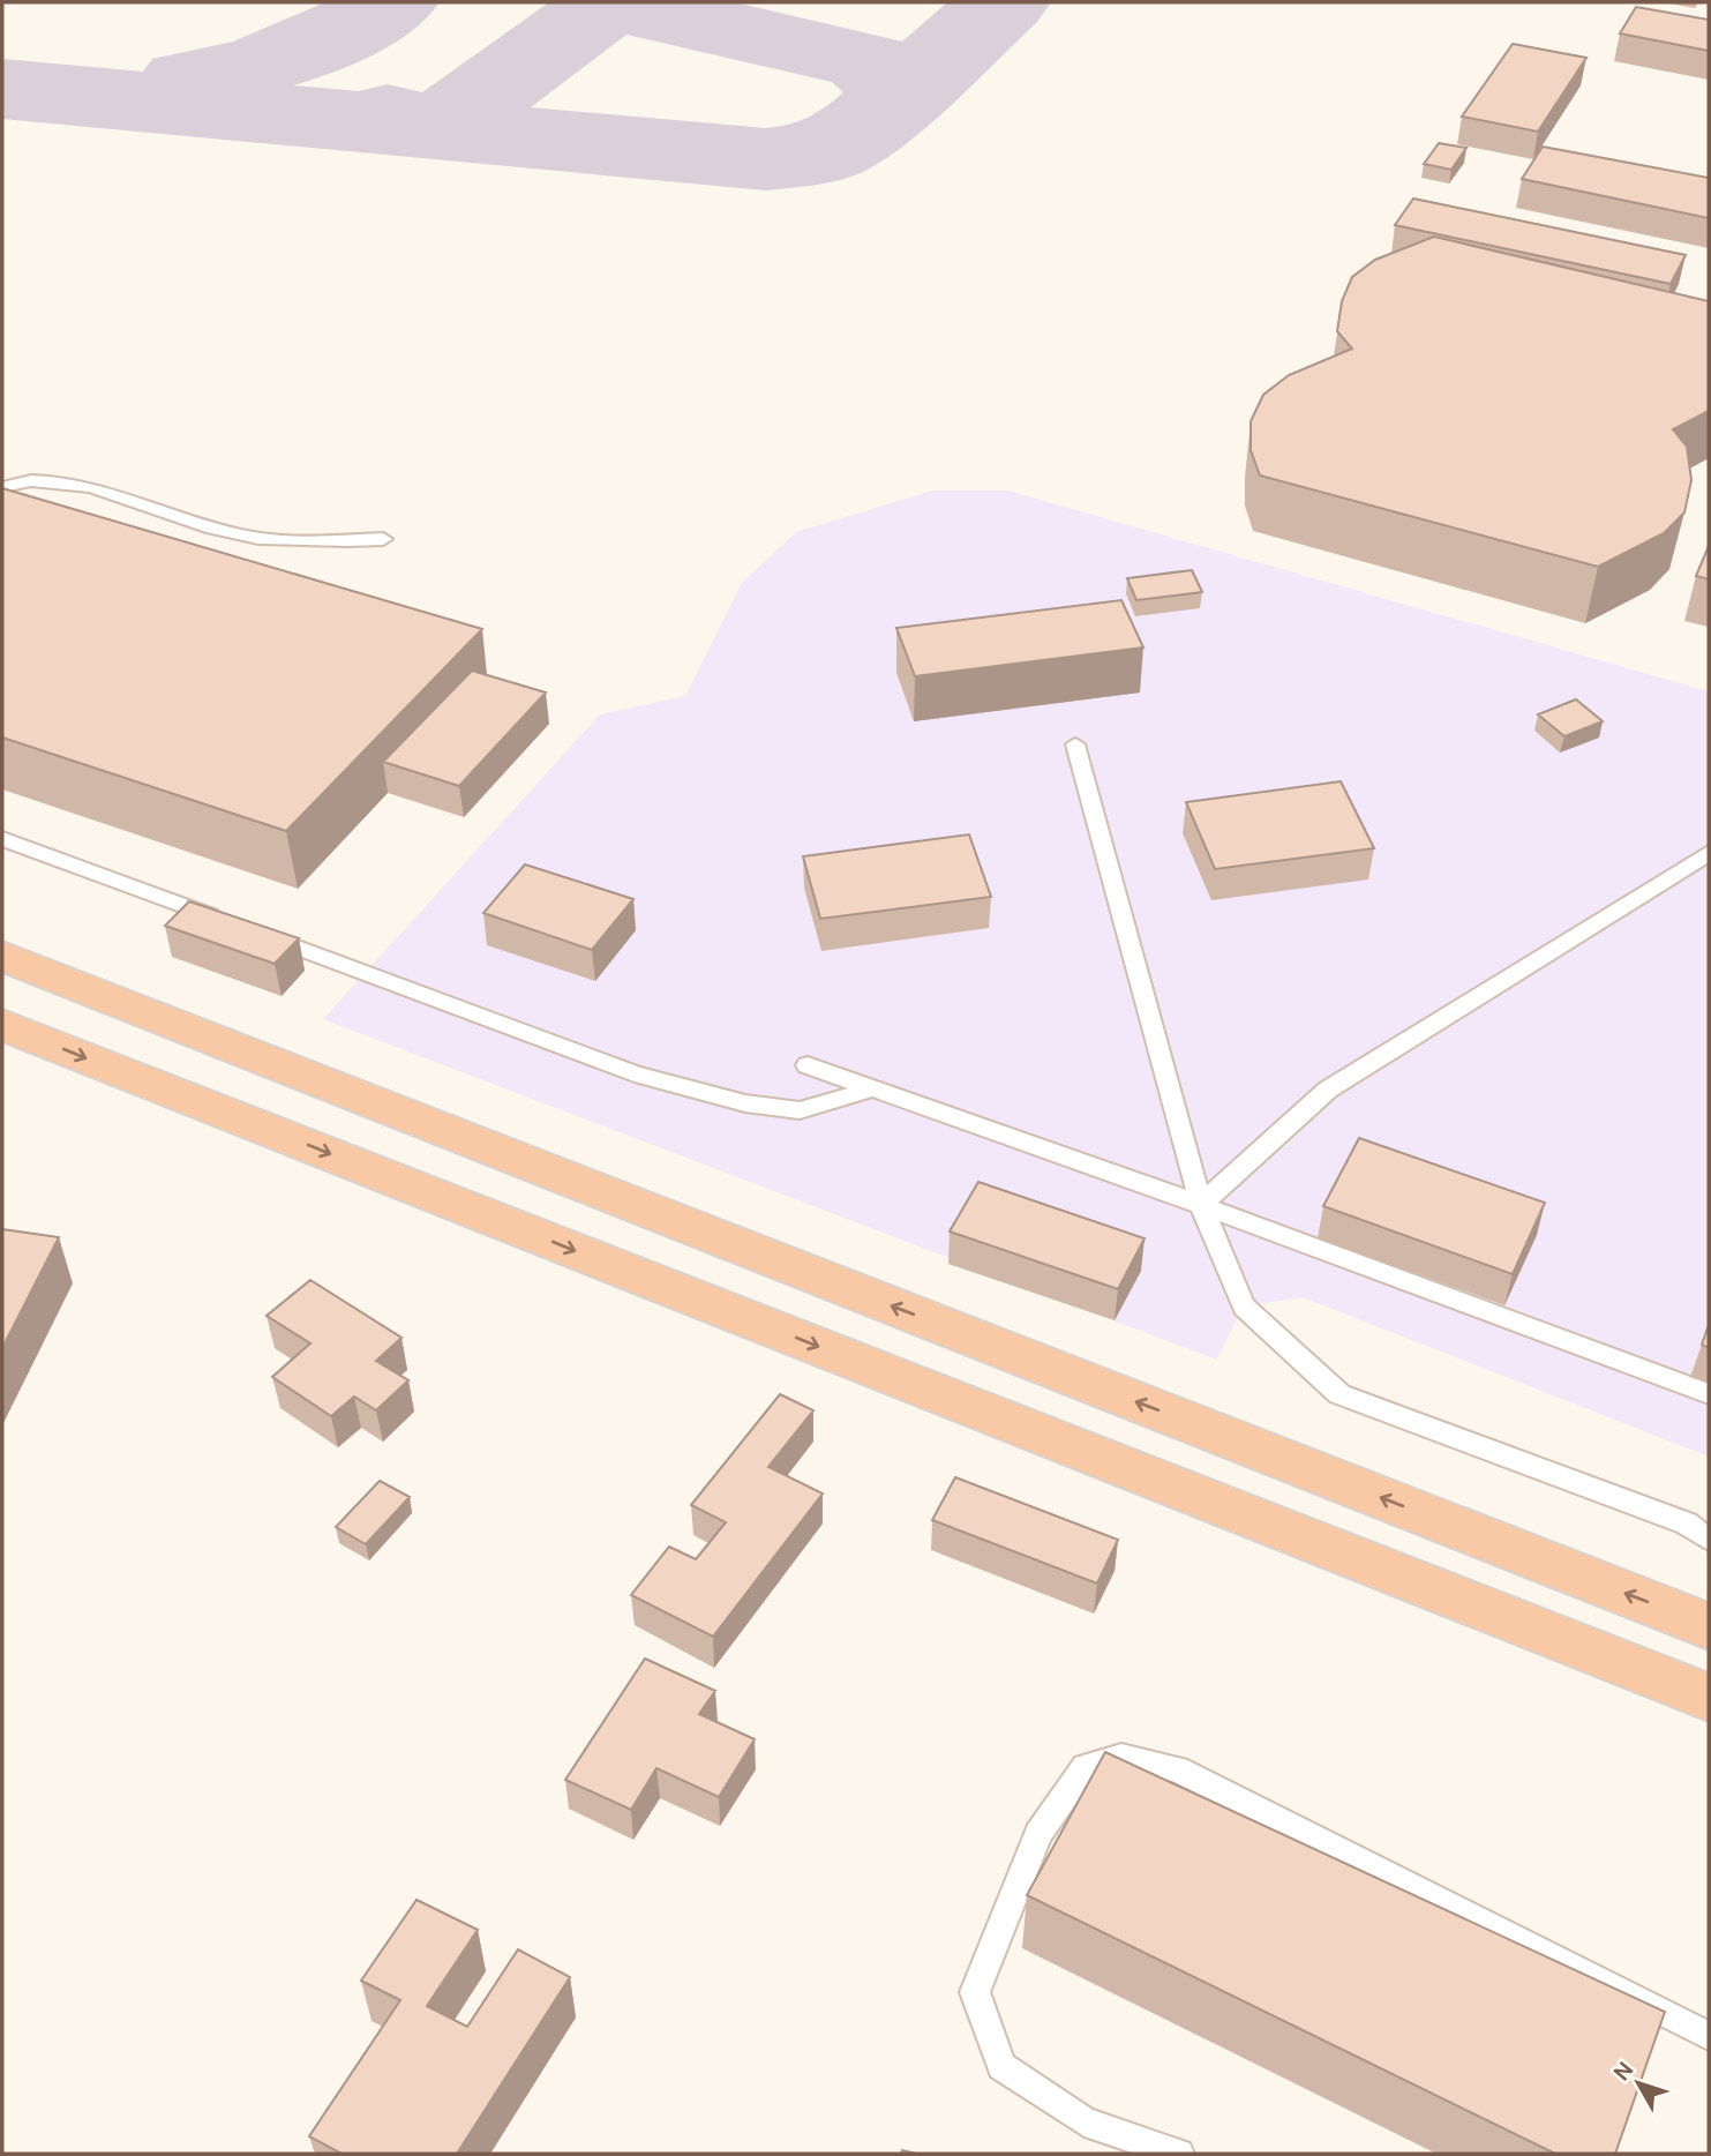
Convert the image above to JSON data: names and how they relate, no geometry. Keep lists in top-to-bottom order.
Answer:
{
  "north": "top left"
}
